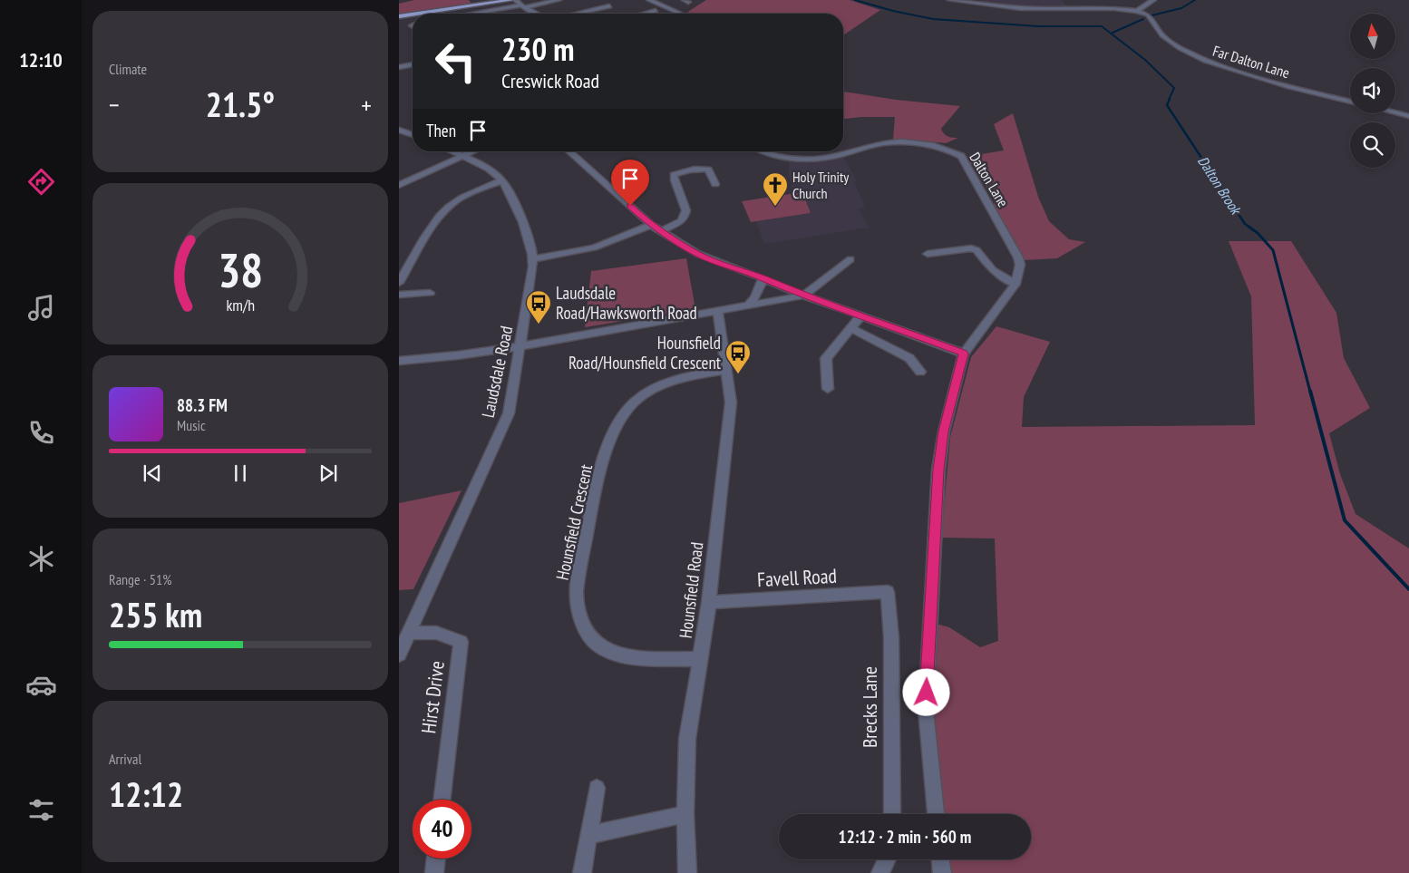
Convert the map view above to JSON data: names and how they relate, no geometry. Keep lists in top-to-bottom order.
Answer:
{
  "streets": {
    "street": [
      "Far Dalton Lane",
      "Dalton Lane",
      "Laudsdale Road",
      "Hounsfield Crescent",
      "Favell Road",
      "Hounsfield Road",
      "Hirst Drive",
      "Brecks Lane"
    ]
  },
  "crossings": [
    ["Laudsdale Road", "Hirst Drive"],
    ["Hounsfield Crescent", "Hounsfield Road"],
    ["Favell Road", "Hounsfield Road"],
    ["Favell Road", "Brecks Lane"]
  ],
  "water": ["Dalton Brook"],
  "places": {
    "church": ["Holy Trinity Church"],
    "bus stop": ["Laudsdale Road/Hawksworth Road", "Hounsfield Road/Hounsfield Crescent"]
  },
  "north": "top",
  "page": {
    "tabs": "12:10",
    "tile": [
      "Climate",
      ["Range · 51%", "255 km"],
      ["Arrival", "12:12"]
    ],
    "turn": ["230 m", "Creswick Road"],
    "heat": ["−", "21.5°", "+"],
    "then": "Then",
    "song": ["88.3 FM", "Music"],
    "limit": "40",
    "trip": "12:12 · 2 min · 560 m",
    "gauge": ["38", "km/h"]
  }
}
